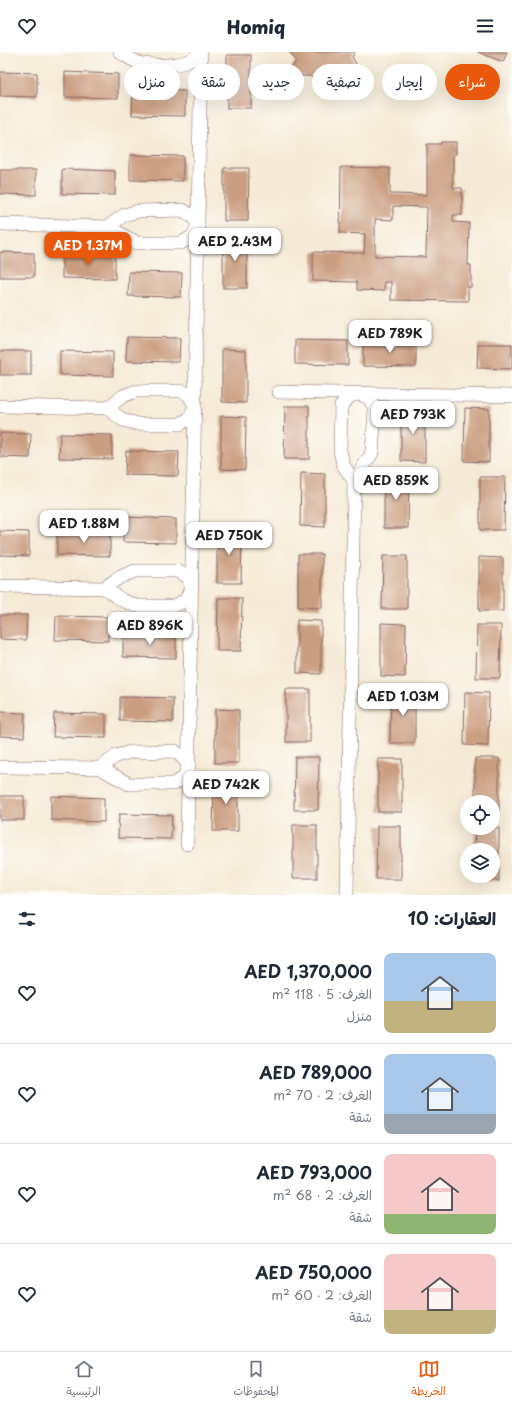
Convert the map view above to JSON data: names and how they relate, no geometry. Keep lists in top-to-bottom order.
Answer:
{
  "page": {
    "header": "Homiq",
    "chip": [
      "شراء",
      "إيجار",
      "تصفية",
      "جديد",
      "شقة",
      "منزل"
    ],
    "price": [
      "AED 2.43M",
      "AED 1.37M",
      "AED 789K",
      "AED 793K",
      "AED 859K",
      "AED 1.88M",
      "AED 750K",
      "AED 896K",
      "AED 1.03M",
      "AED 742K"
    ],
    "heading": "العقارات: 10",
    "list": [
      {
        "name": "AED 1,370,000",
        "note": "الغرف: 5 · 118 m² · منزل"
      },
      {
        "name": "AED 789,000",
        "note": "الغرف: 2 · 70 m² · شقة"
      },
      {
        "name": "AED 793,000",
        "note": "الغرف: 2 · 68 m² · شقة"
      },
      {
        "name": "AED 750,000",
        "note": "الغرف: 2 · 60 m² · شقة"
      }
    ],
    "tabs": ["الخريطة", "المحفوظات", "الرئيسية"]
  }
}
